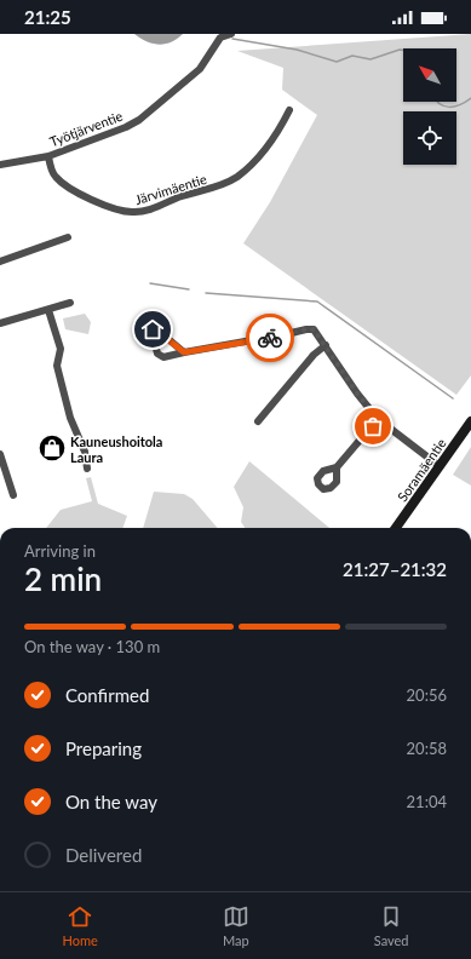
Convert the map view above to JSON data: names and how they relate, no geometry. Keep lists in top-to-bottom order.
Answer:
{
  "streets": {
    "street": ["Työtjärventie", "Järvimäentie", "Soramäentie"]
  },
  "crossings": [
    ["Työtjärventie", "Järvimäentie"]
  ],
  "places": {
    "shop": ["Kauneushoitola Laura"]
  },
  "north": "top left",
  "page": {
    "status": "21:25",
    "heading": ["2 min", "Arriving in", "21:27–21:32"],
    "bar": "On the way · 130 m",
    "list": [
      ["Confirmed", "20:56"],
      ["Preparing", "20:58"],
      ["On the way", "21:04"],
      "Delivered"
    ],
    "tabs": ["Home", "Map", "Saved"]
  }
}
